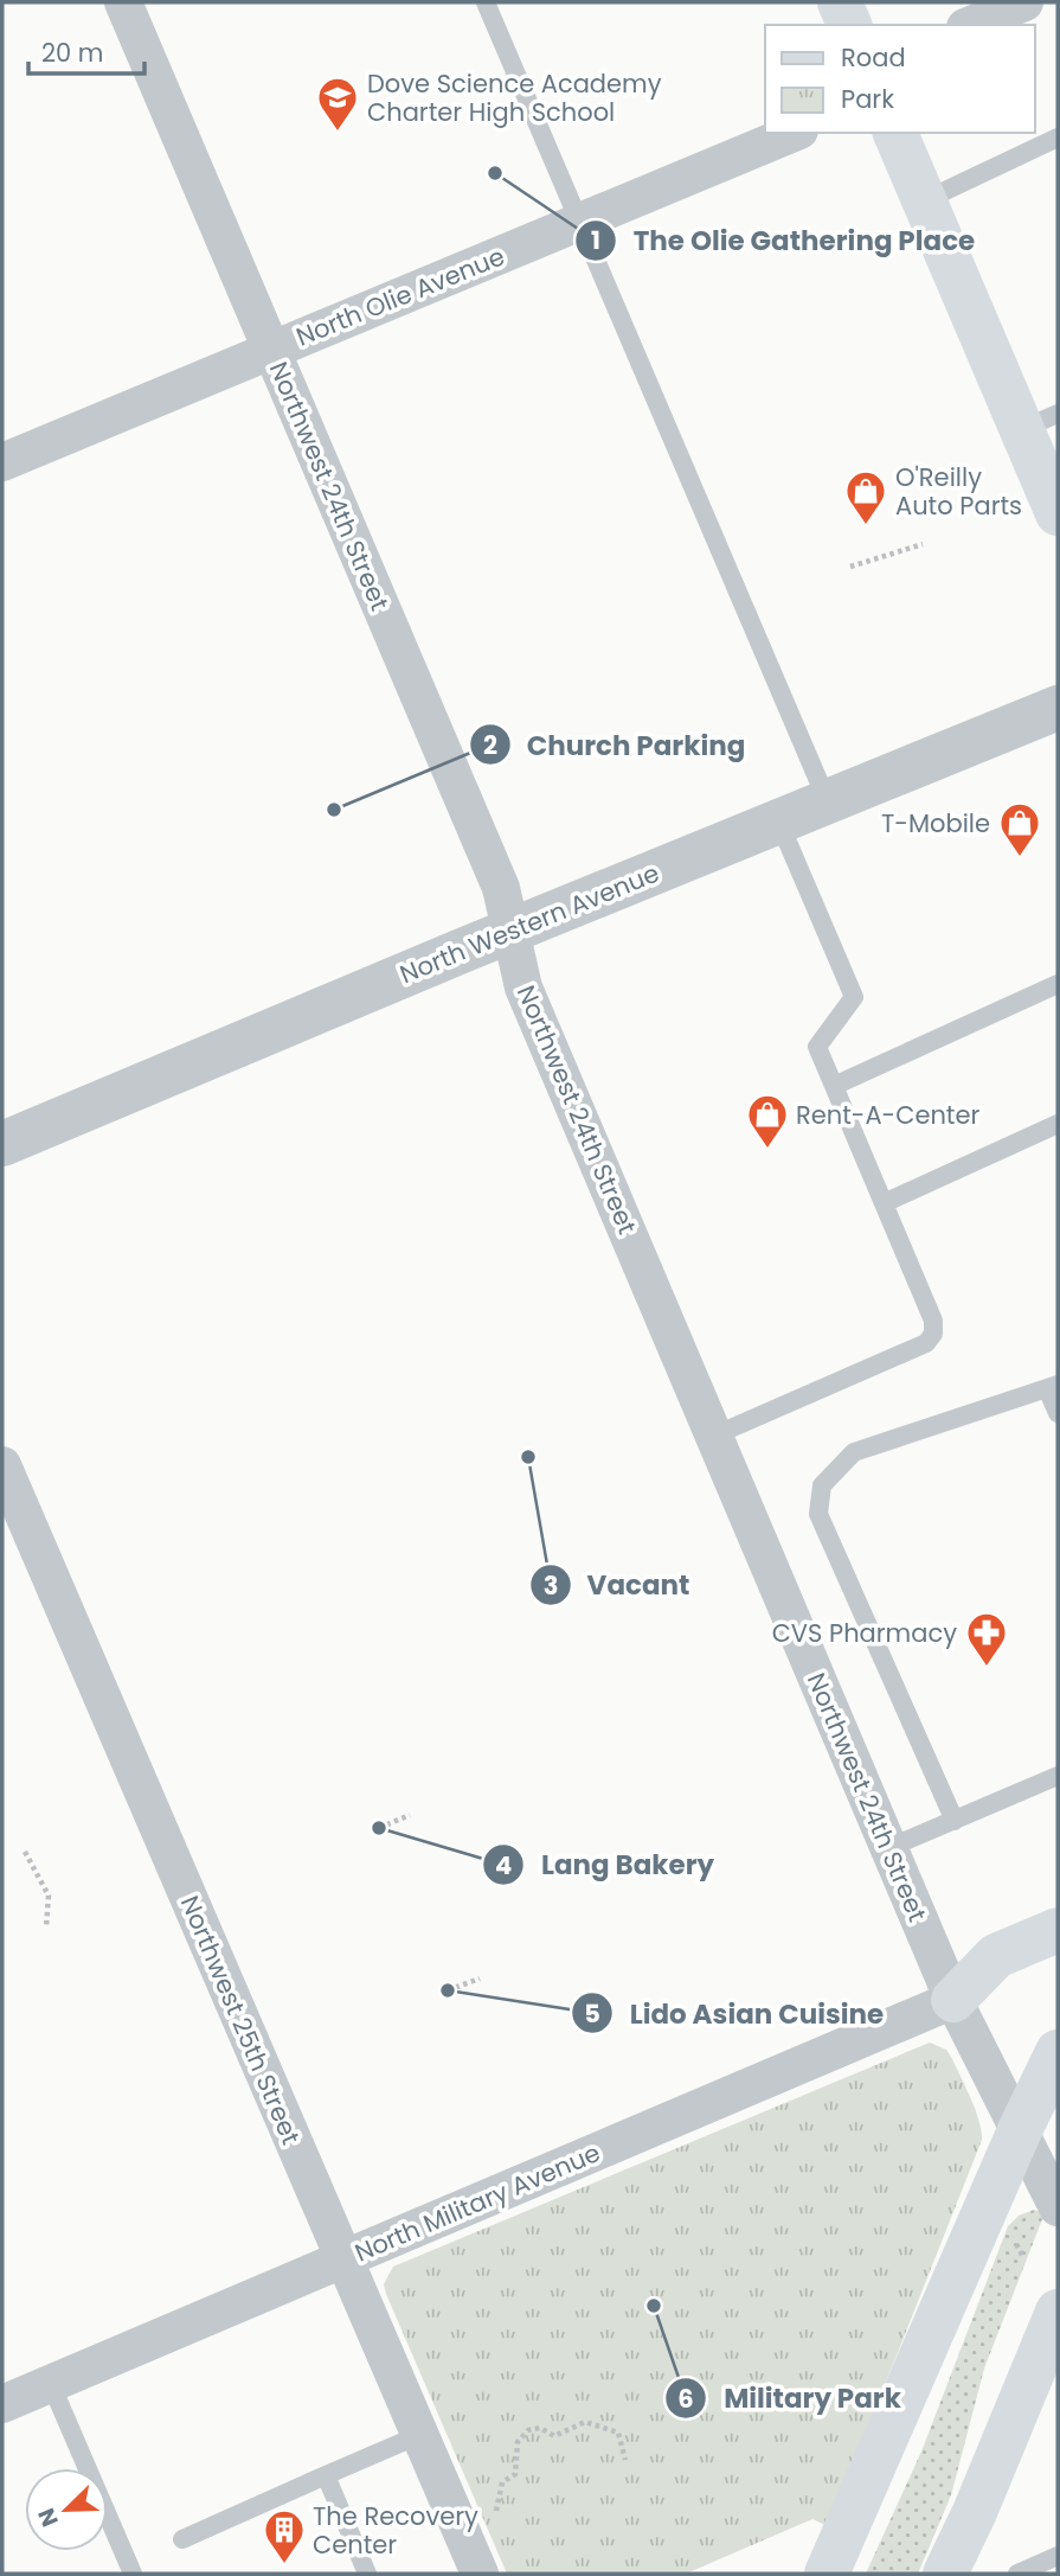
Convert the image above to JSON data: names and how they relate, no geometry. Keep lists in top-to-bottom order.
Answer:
{
  "streets": {
    "street": [
      "North Olie Avenue",
      "Northwest 24th Street",
      "North Western Avenue",
      "Northwest 25th Street",
      "North Military Avenue"
    ]
  },
  "crossings": [
    ["North Olie Avenue", "Northwest 24th Street"],
    ["Northwest 24th Street", "North Western Avenue"],
    ["Northwest 24th Street", "North Military Avenue"],
    ["Northwest 25th Street", "North Military Avenue"]
  ],
  "places": {
    "school or university": ["Dove Science Academy Charter High School"],
    "other": [
      "The Olie Gathering Place",
      "Church Parking",
      "Vacant",
      "Lang Bakery",
      "Lido Asian Cuisine",
      "Military Park"
    ],
    "shop": ["O'Reilly Auto Parts", "T-Mobile", "Rent-A-Center"],
    "pharmacy": ["CVS Pharmacy"],
    "building": ["The Recovery Center"]
  },
  "legend": ["Road", "Park"],
  "scale_bar": "20 m",
  "north": "bottom left"
}
